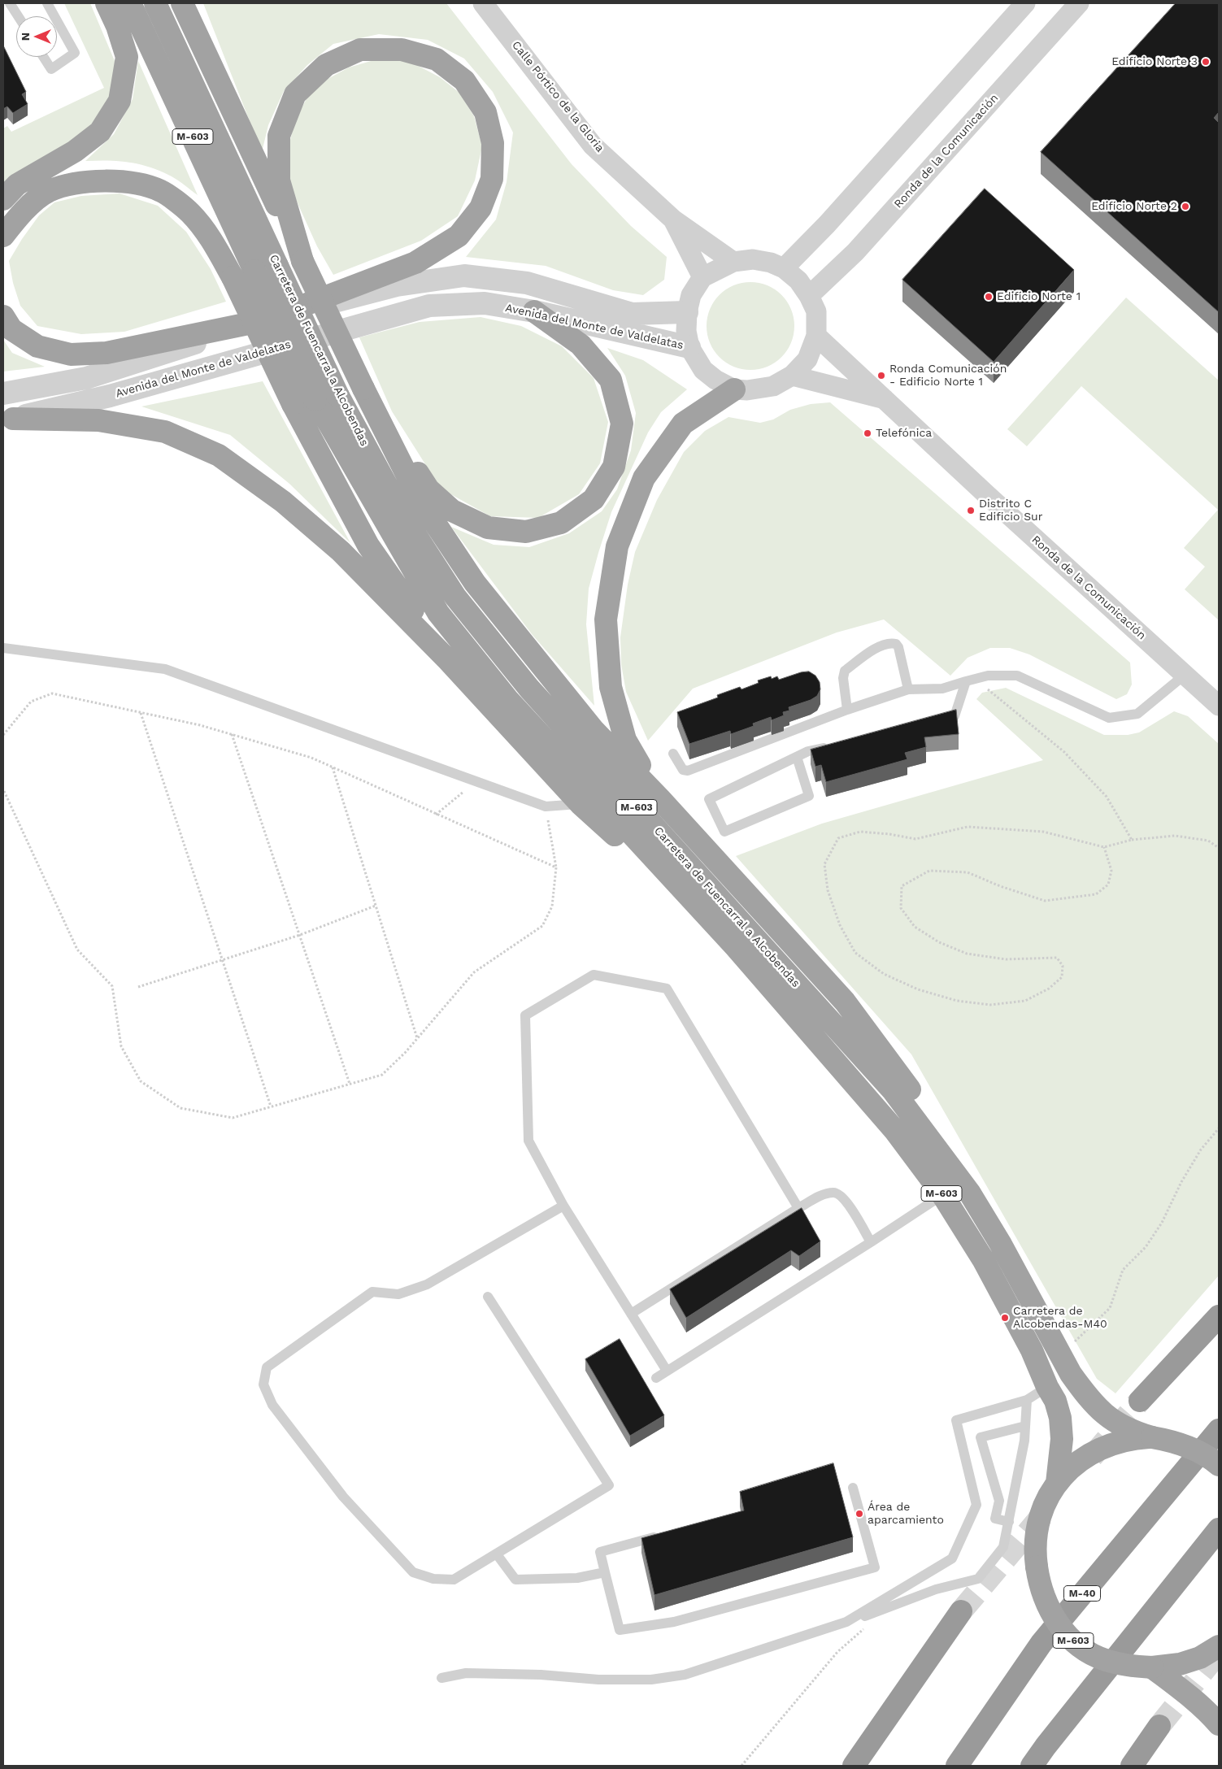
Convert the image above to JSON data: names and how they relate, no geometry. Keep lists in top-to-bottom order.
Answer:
{
  "streets": {
    "highway": ["M-603", "Carretera de Fuencarral a Alcobendas", "M-40"],
    "street": ["Calle Pórtico de la Gloria", "Ronda de la Comunicación", "Avenida del Monte de Valdelatas"]
  },
  "crossings": [
    ["Calle Pórtico de la Gloria", "Ronda de la Comunicación"],
    ["Calle Pórtico de la Gloria", "Avenida del Monte de Valdelatas"],
    ["M-603", "Carretera de Fuencarral a Alcobendas"],
    ["Ronda de la Comunicación", "Avenida del Monte de Valdelatas"]
  ],
  "places": [
    "Edificio Norte 3",
    "Edificio Norte 2",
    "Edificio Norte 1",
    "Ronda Comunicación - Edificio Norte 1",
    "Telefónica",
    "Distrito C Edificio Sur",
    "Carretera de Alcobendas-M40",
    "Área de aparcamiento"
  ],
  "north": "left"
}
